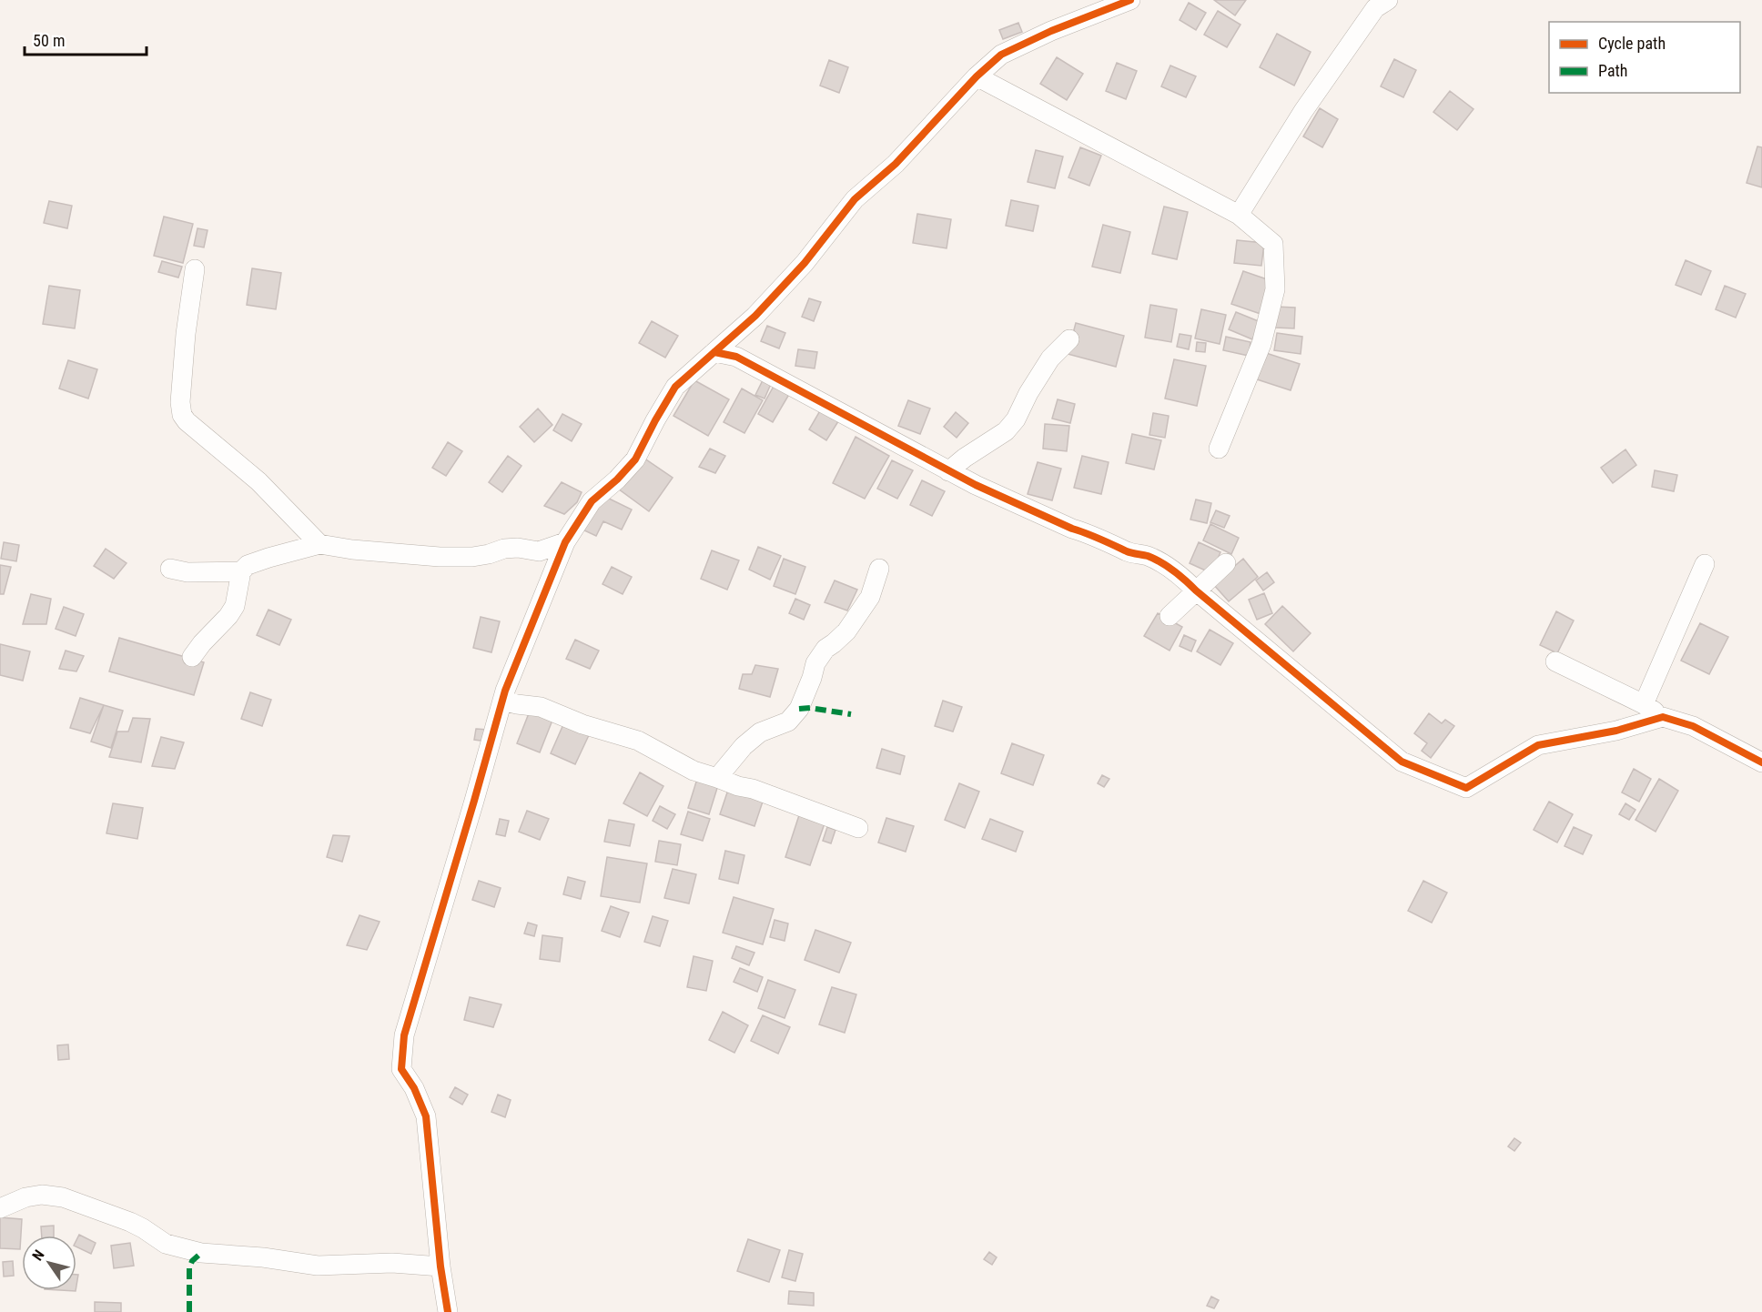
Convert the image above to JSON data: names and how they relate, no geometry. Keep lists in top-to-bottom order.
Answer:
{
  "legend": ["Cycle path", "Path"],
  "scale_bar": "50 m",
  "north": "top left"
}
